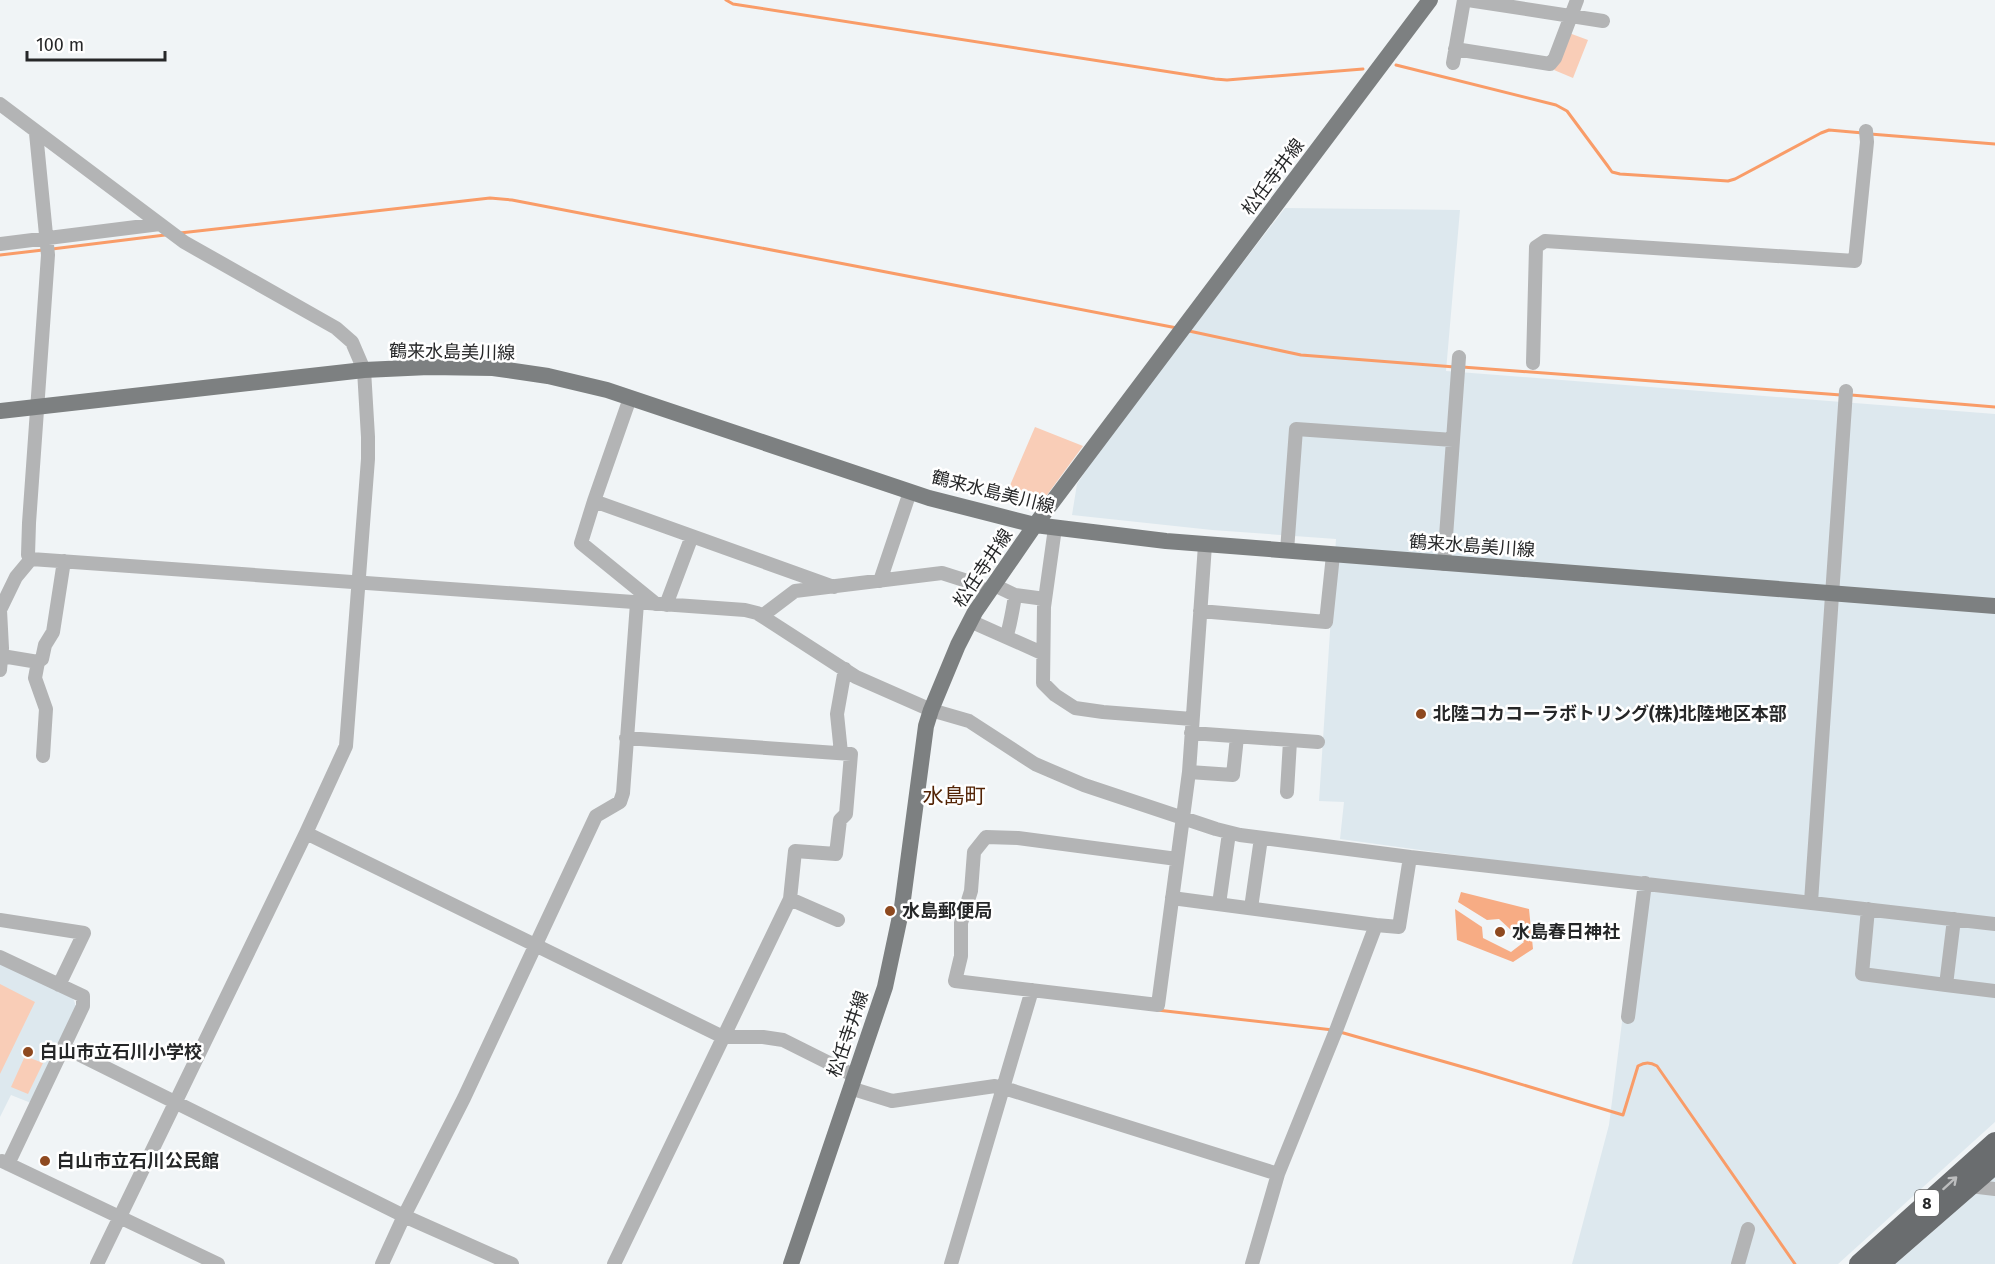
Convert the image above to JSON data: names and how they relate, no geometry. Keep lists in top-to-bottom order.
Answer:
{
  "streets": {
    "highway": ["8"],
    "main road": ["松任寺井線", "鶴来水島美川線"]
  },
  "crossings": [
    ["松任寺井線", "鶴来水島美川線"]
  ],
  "districts": ["水島町"],
  "places": [
    "北陸コカコーラボトリング(株)北陸地区本部",
    "水島郵便局",
    "水島春日神社",
    "白山市立石川小学校",
    "白山市立石川公民館"
  ],
  "scale_bar": "100 m"
}
